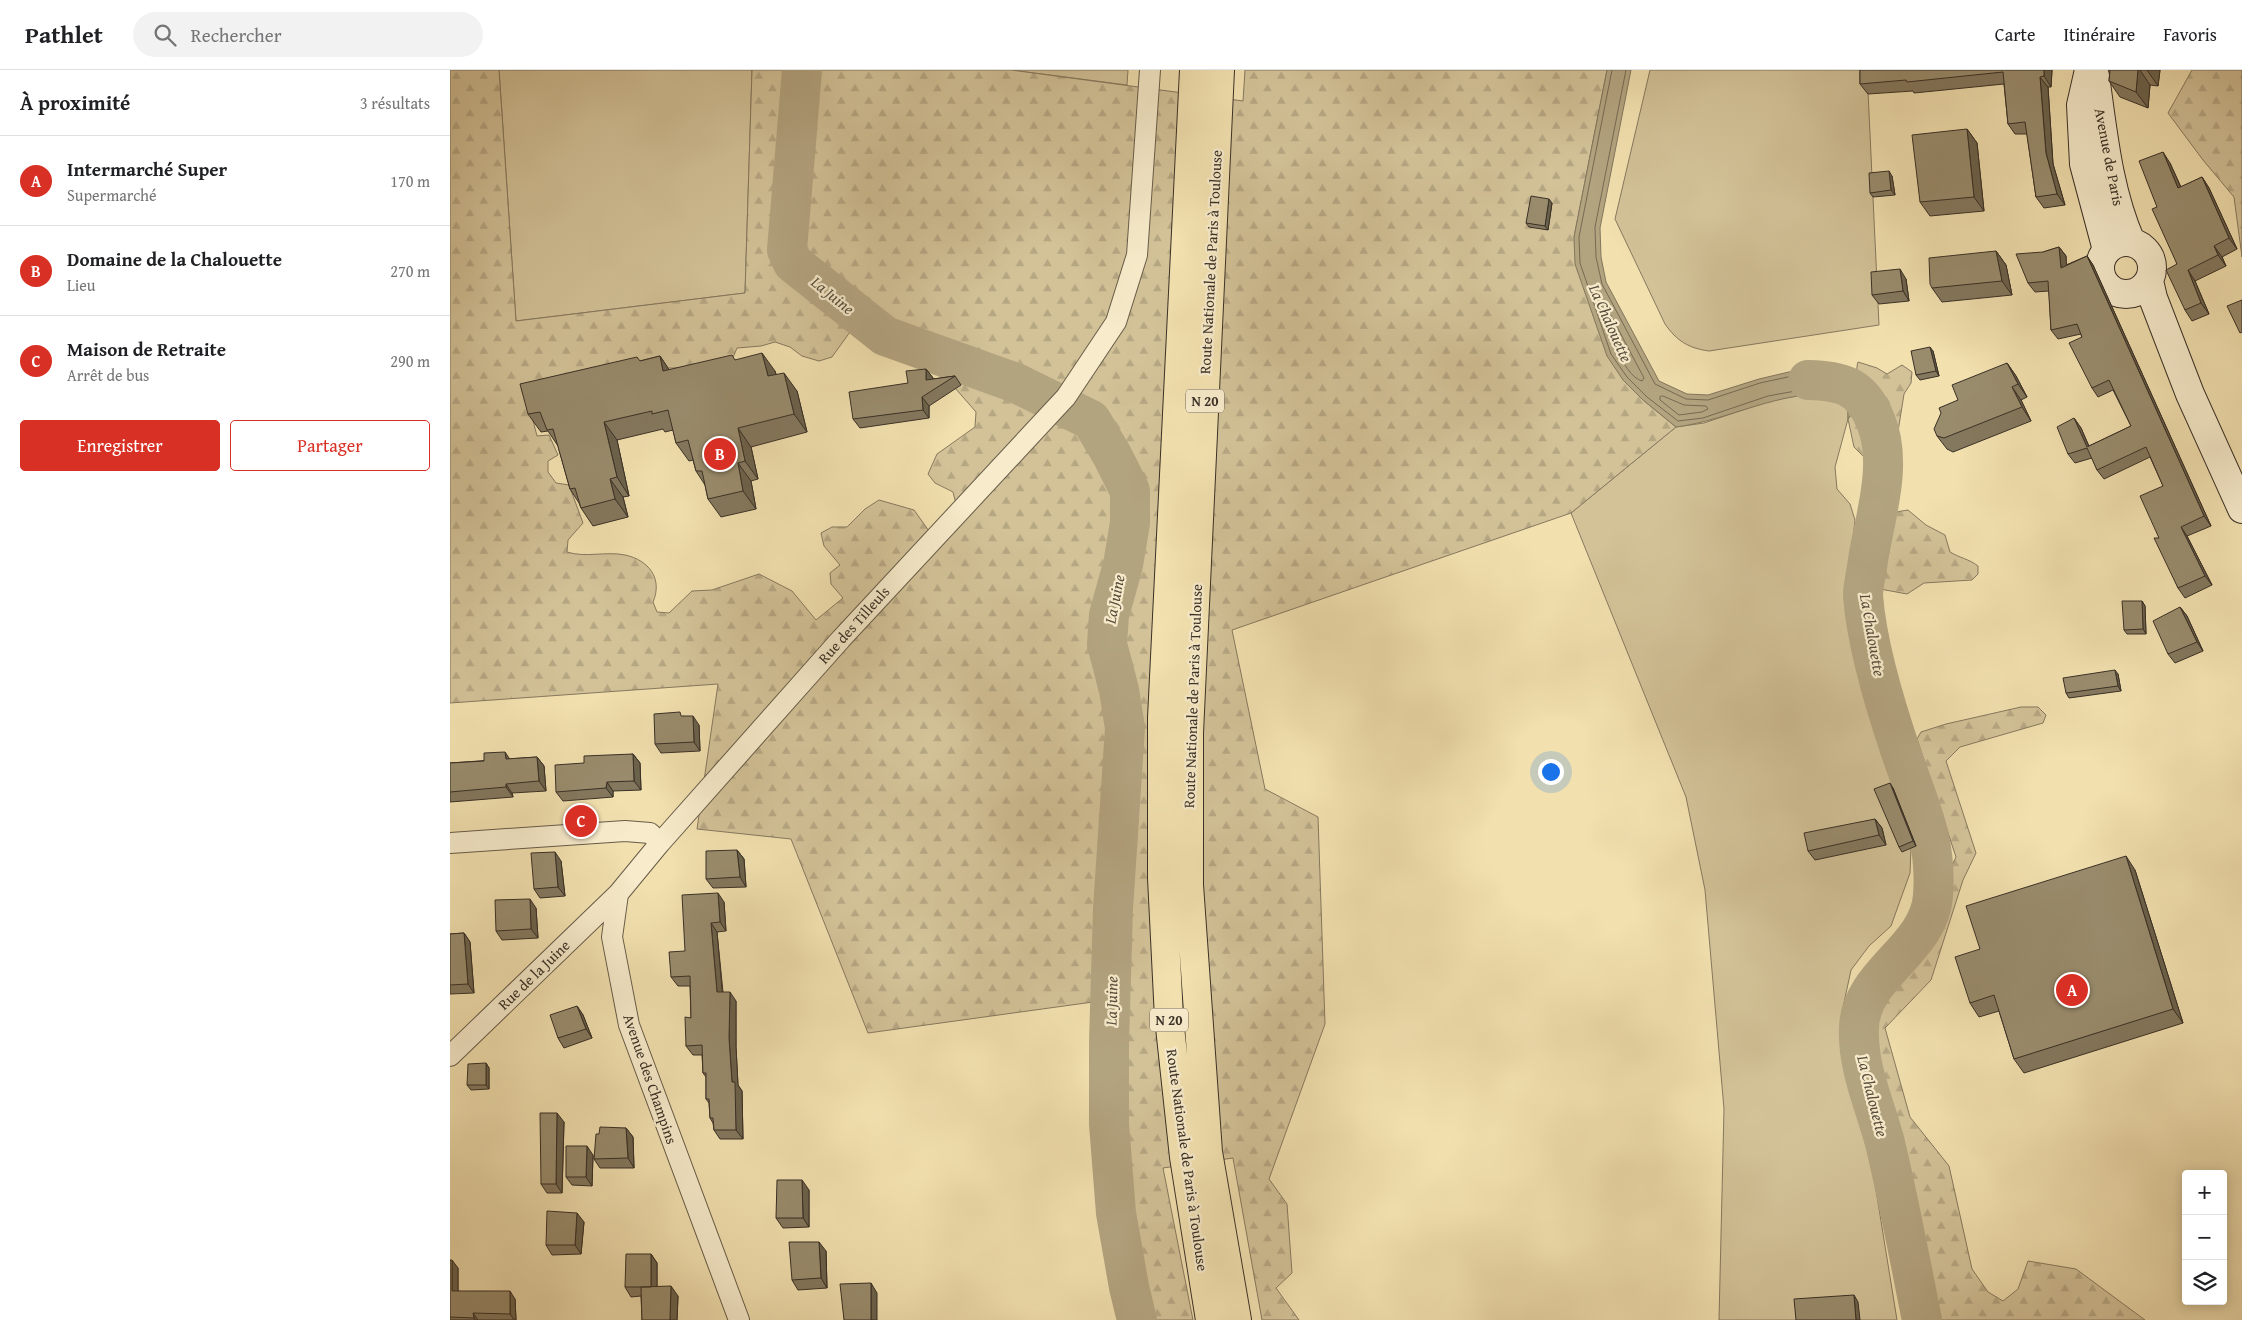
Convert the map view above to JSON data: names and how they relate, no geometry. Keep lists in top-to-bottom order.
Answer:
{
  "streets": {
    "main road": ["Avenue de Paris", "Route Nationale de Paris à Toulouse", "N 20"],
    "street": ["Rue des Tilleuls", "Rue de la Juine", "Avenue des Champins"]
  },
  "crossings": [
    ["Rue de la Juine", "Avenue des Champins"]
  ],
  "water": ["La Juine", "La Chalouette"],
  "page": {
    "header": "Pathlet",
    "search": "Rechercher",
    "nav": ["Carte", "Itinéraire", "Favoris"],
    "heading": ["À proximité", "3 résultats"],
    "list": [
      {
        "mark": "A",
        "name": "Intermarché Super",
        "note": "Supermarché",
        "value": "170 m"
      },
      {
        "mark": "B",
        "name": "Domaine de la Chalouette",
        "note": "Lieu",
        "value": "270 m"
      },
      {
        "mark": "C",
        "name": "Maison de Retraite",
        "note": "Arrêt de bus",
        "value": "290 m"
      }
    ],
    "buttons": ["Enregistrer", "Partager"],
    "pins": ["B", "C", "A"],
    "map_buttons": ["+", "−"]
  }
}
